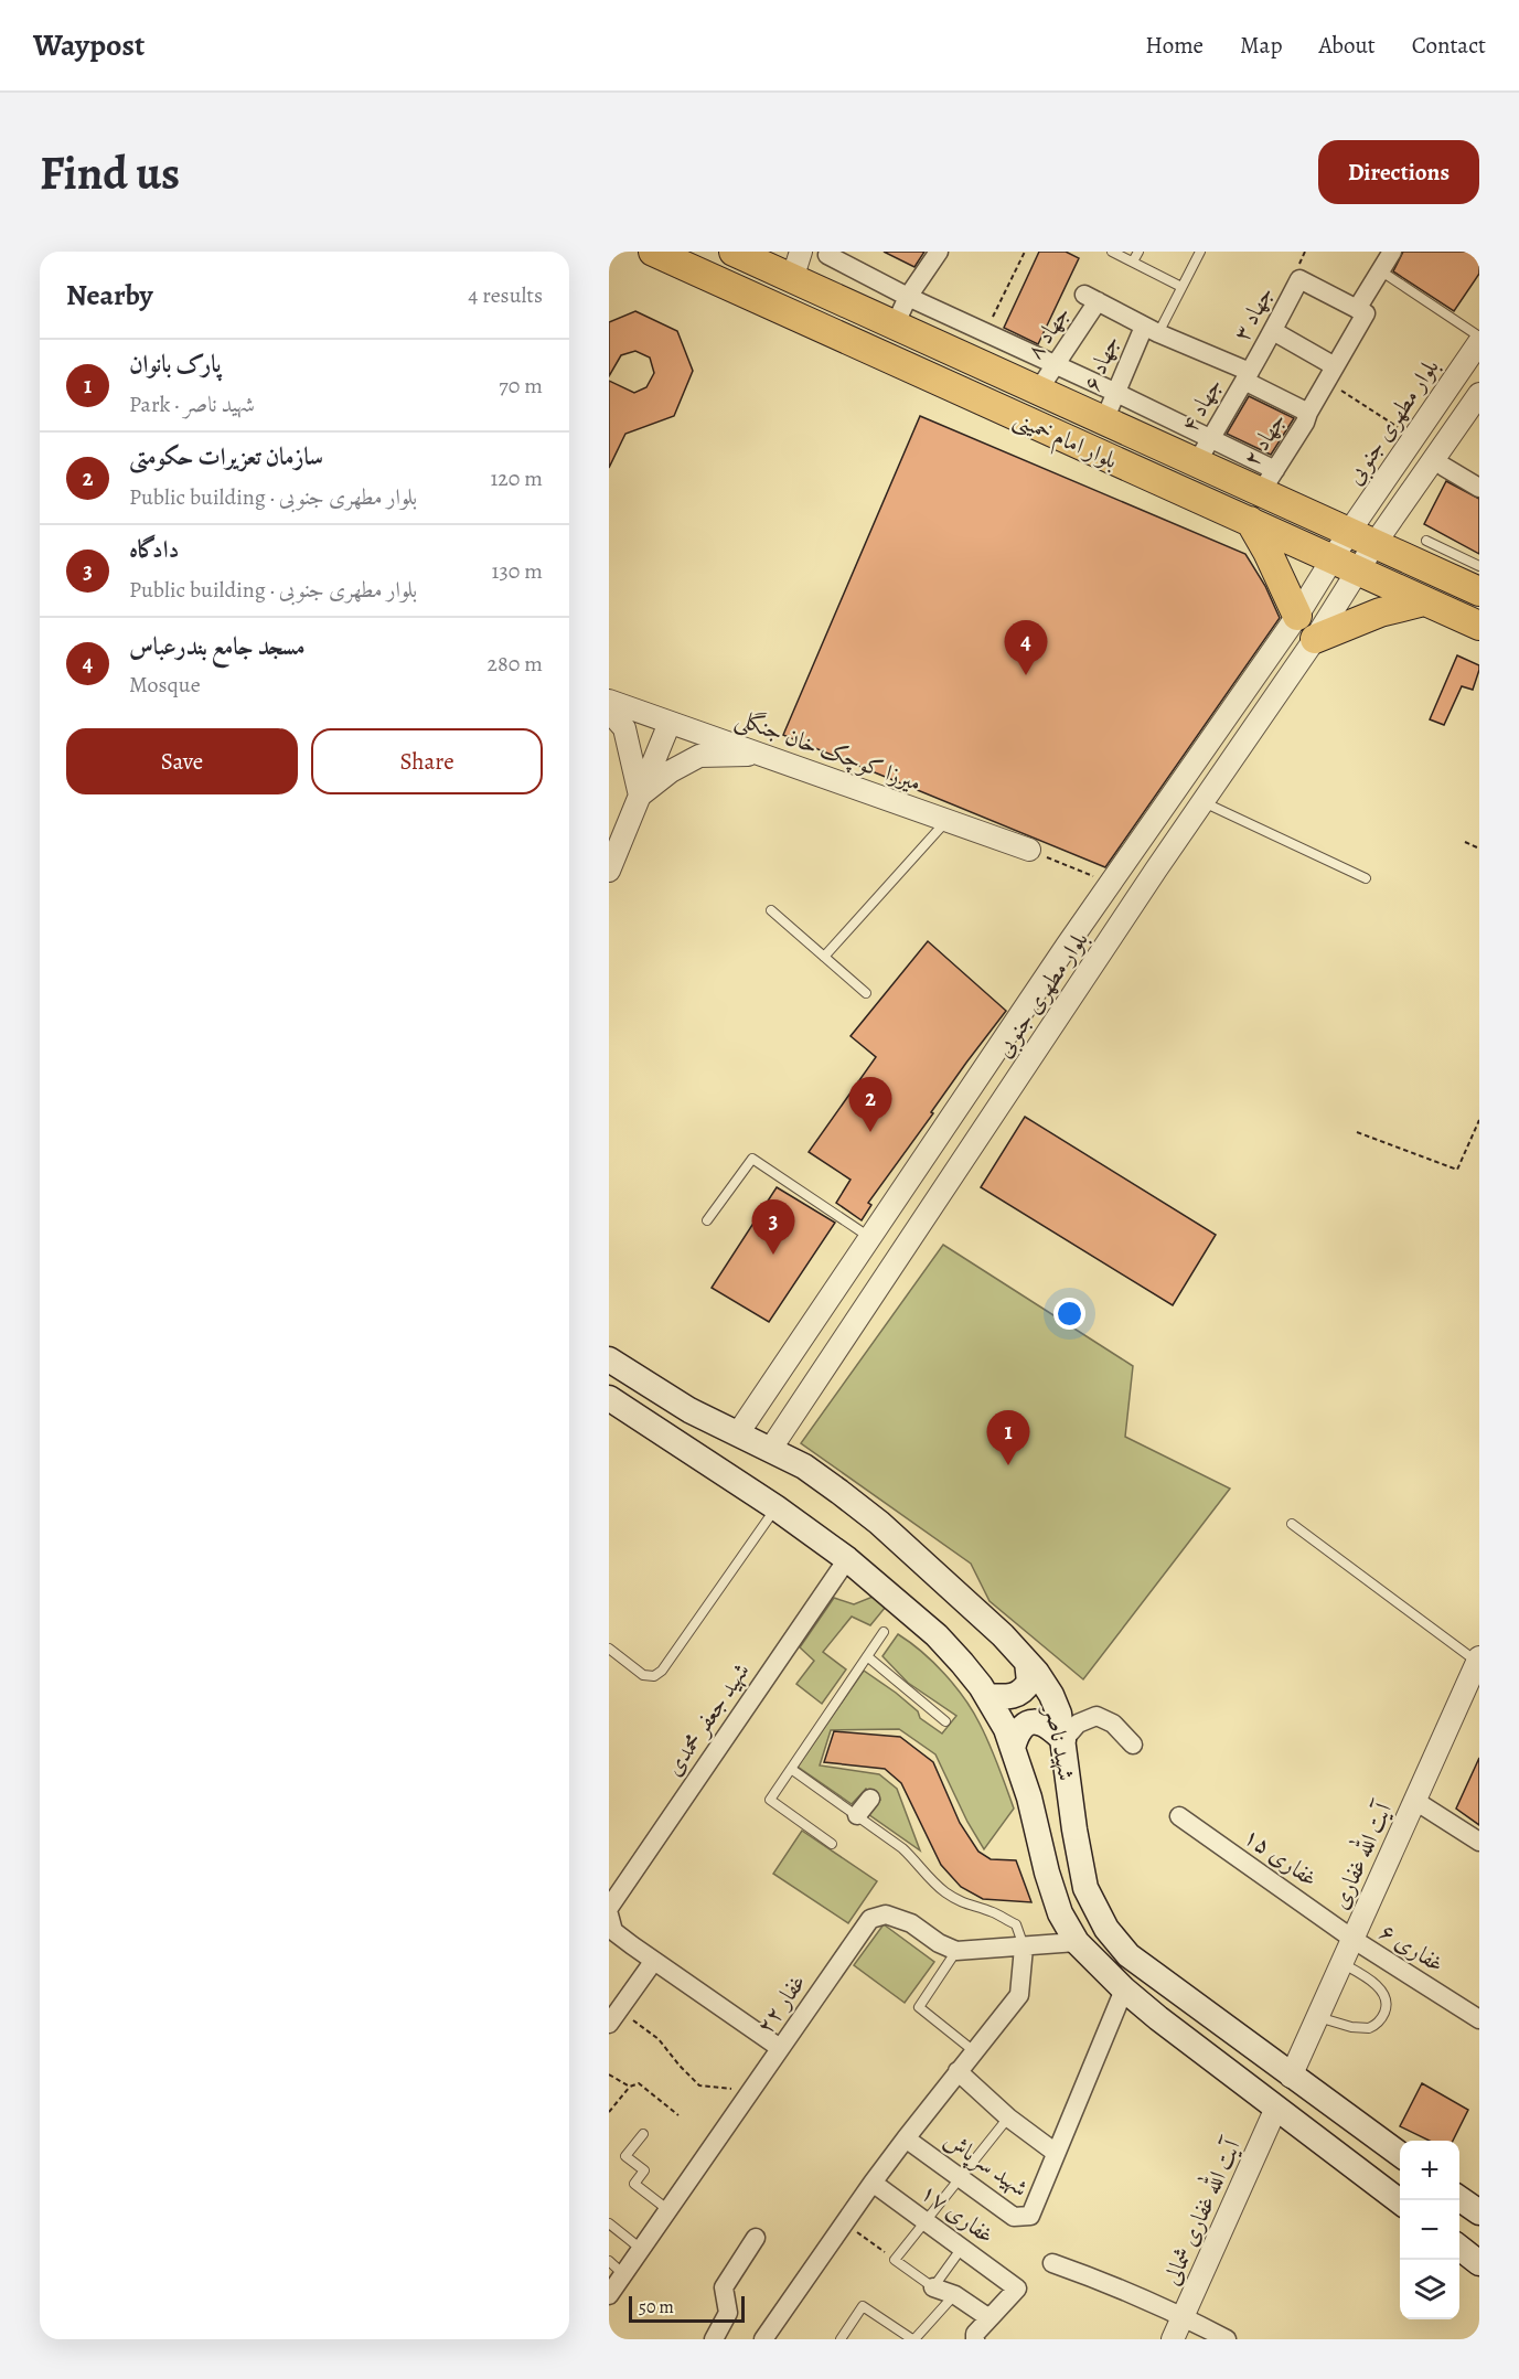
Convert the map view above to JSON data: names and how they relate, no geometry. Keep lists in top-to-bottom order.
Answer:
{
  "streets": {
    "main road": ["بلوار امام خمینی", "شهید ناصر"],
    "street": [
      "جهاد ۳",
      "جهاد ۸",
      "جهاد ۶",
      "جهاد ۴",
      "بلوار مطهری جنوبی",
      "جهاد ۲",
      "میرزا کوچک خان جنگلی",
      "شهید جعفر محمدی",
      "آیت الله غفاری",
      "غفاری ۱۵",
      "غفاری ۶",
      "غفار ۲۲",
      "شهید سرپاش",
      "آیت الله غفاری شمالی",
      "غفاری ۱۷"
    ]
  },
  "crossings": [
    ["جهاد ۳", "جهاد ۴"],
    ["جهاد ۳", "جهاد ۲"],
    ["جهاد ۸", "جهاد ۶"],
    ["جهاد ۸", "بلوار امام خمینی"],
    ["جهاد ۶", "بلوار امام خمینی"],
    ["جهاد ۴", "بلوار امام خمینی"],
    ["بلوار مطهری جنوبی", "بلوار امام خمینی"],
    ["بلوار مطهری جنوبی", "شهید ناصر"],
    ["بلوار امام خمینی", "جهاد ۲"],
    ["شهید جعفر محمدی", "شهید ناصر"],
    ["شهید ناصر", "آیت الله غفاری"],
    ["شهید ناصر", "شهید سرپاش"],
    ["شهید ناصر", "آیت الله غفاری شمالی"],
    ["آیت الله غفاری", "غفاری ۱۵"],
    ["آیت الله غفاری", "غفاری ۶"],
    ["غفاری ۱۵", "غفاری ۶"]
  ],
  "scale_bar": "50 m",
  "page": {
    "header": "Waypost",
    "nav": [
      "Home",
      "Map",
      "About",
      "Contact"
    ],
    "buttons": [
      "Directions",
      ["Save", "Share"]
    ],
    "title": "Find us",
    "heading": ["Nearby", "4 results"],
    "list": [
      {
        "mark": "1",
        "name": "پارک بانوان",
        "note": "Park · شهید ناصر",
        "value": "70 m"
      },
      {
        "mark": "2",
        "name": "سازمان تعزیرات حکومتی",
        "note": "Public building · بلوار مطهری جنوبی",
        "value": "120 m"
      },
      {
        "mark": "3",
        "name": "دادگاه",
        "note": "Public building · بلوار مطهری جنوبی",
        "value": "130 m"
      },
      {
        "mark": "4",
        "name": "مسجد جامع بندرعباس",
        "note": "Mosque",
        "value": "280 m"
      }
    ],
    "pins": [
      "4",
      "2",
      "3",
      "1"
    ],
    "map_buttons": ["+", "−"],
    "scale": "50 m"
  }
}
